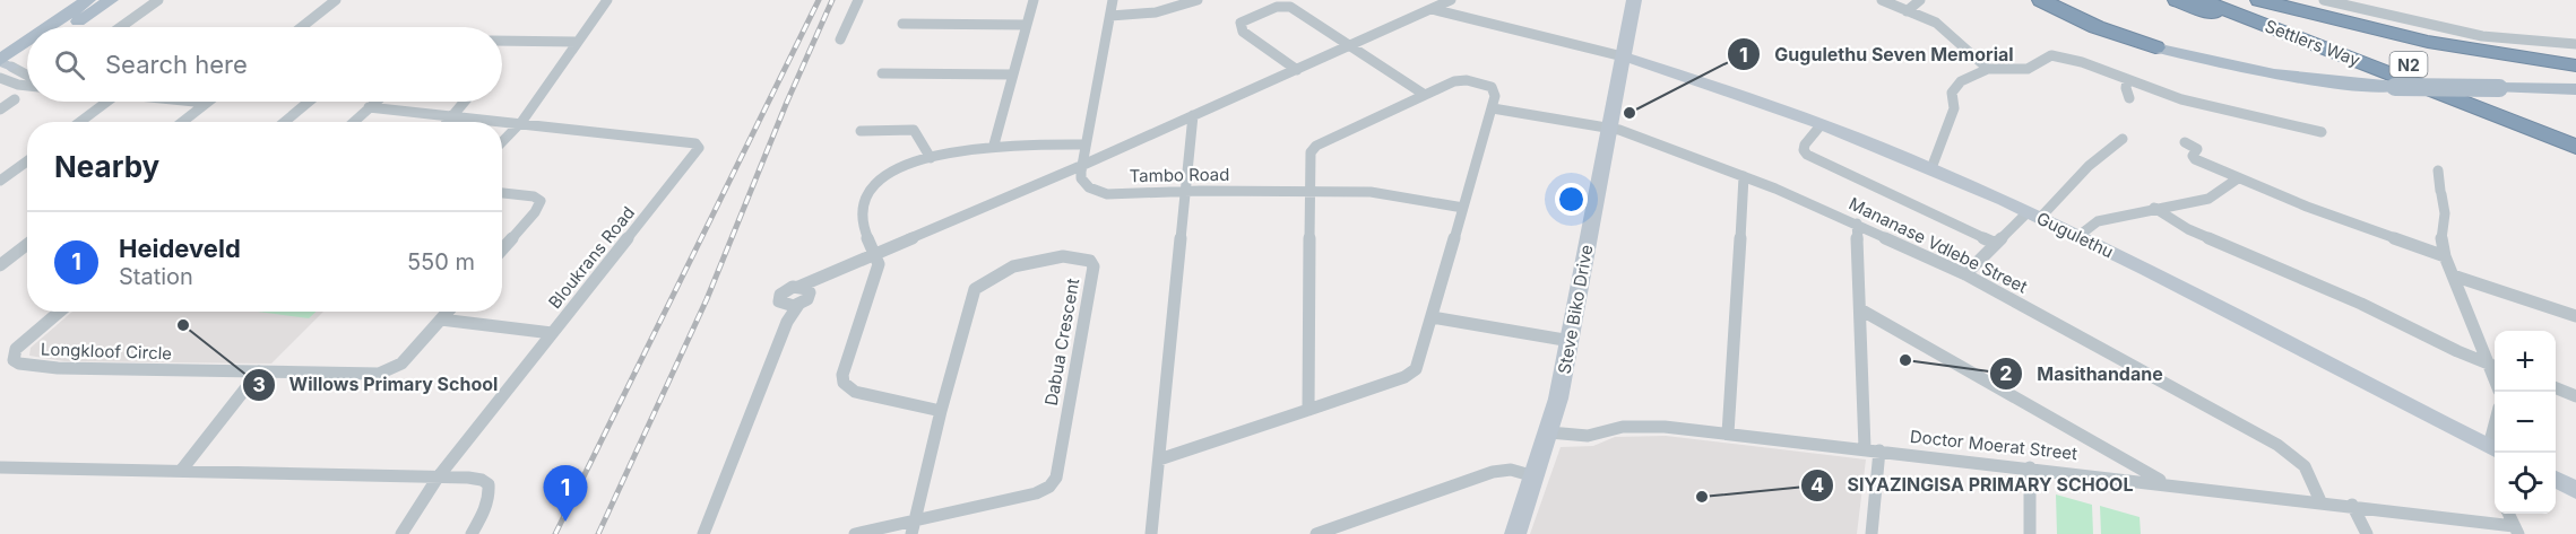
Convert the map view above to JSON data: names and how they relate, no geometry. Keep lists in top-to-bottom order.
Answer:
{
  "streets": {
    "highway": ["Settlers Way", "N2"],
    "street": [
      "Tambo Road",
      "Gugulethu",
      "Mananase Vdlebe Street",
      "Bloukrans Road",
      "Steve Biko Drive",
      "Dabua Crescent",
      "Longkloof Circle",
      "Doctor Moerat Street"
    ]
  },
  "crossings": [
    ["Gugulethu", "Steve Biko Drive"],
    ["Mananase Vdlebe Street", "Steve Biko Drive"],
    ["Mananase Vdlebe Street", "Doctor Moerat Street"],
    ["Steve Biko Drive", "Doctor Moerat Street"]
  ],
  "places": [
    "Gugulethu Seven Memorial",
    "Willows Primary School",
    "Masithandane",
    "SIYAZINGISA PRIMARY SCHOOL"
  ],
  "page": {
    "search": "Search here",
    "heading": "Nearby",
    "list": [
      {
        "mark": "1",
        "name": "Heideveld",
        "note": "Station",
        "value": "550 m"
      }
    ],
    "map_buttons": ["+", "−"],
    "pins": "1"
  }
}
